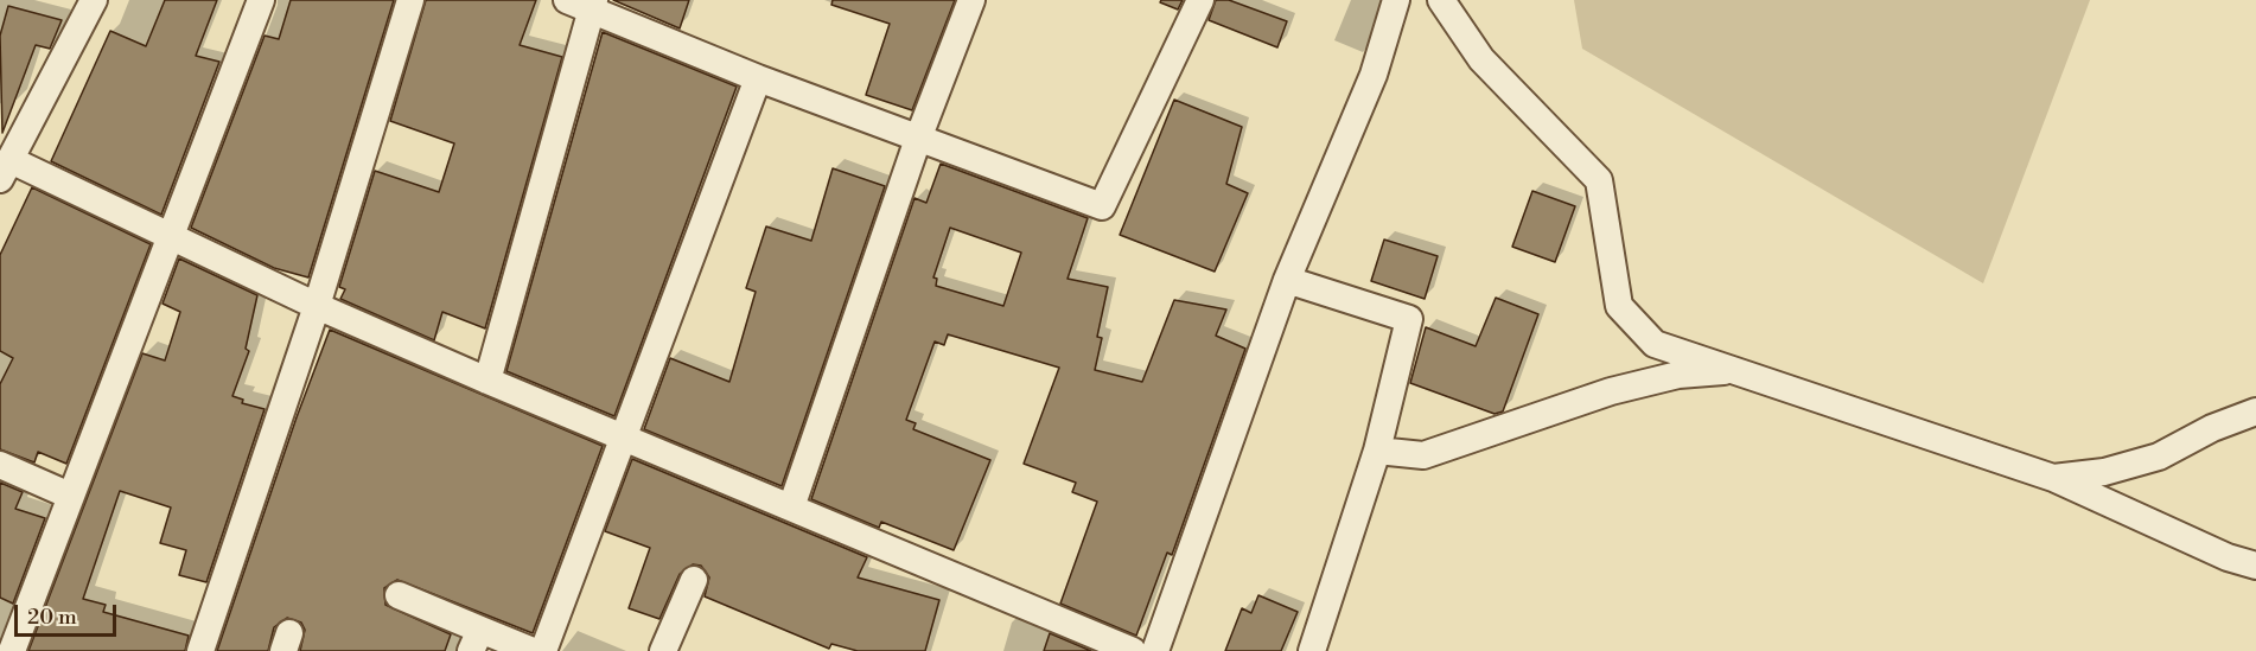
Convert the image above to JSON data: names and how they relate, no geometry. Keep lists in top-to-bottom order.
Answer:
{
  "scale_bar": "20 m"
}
